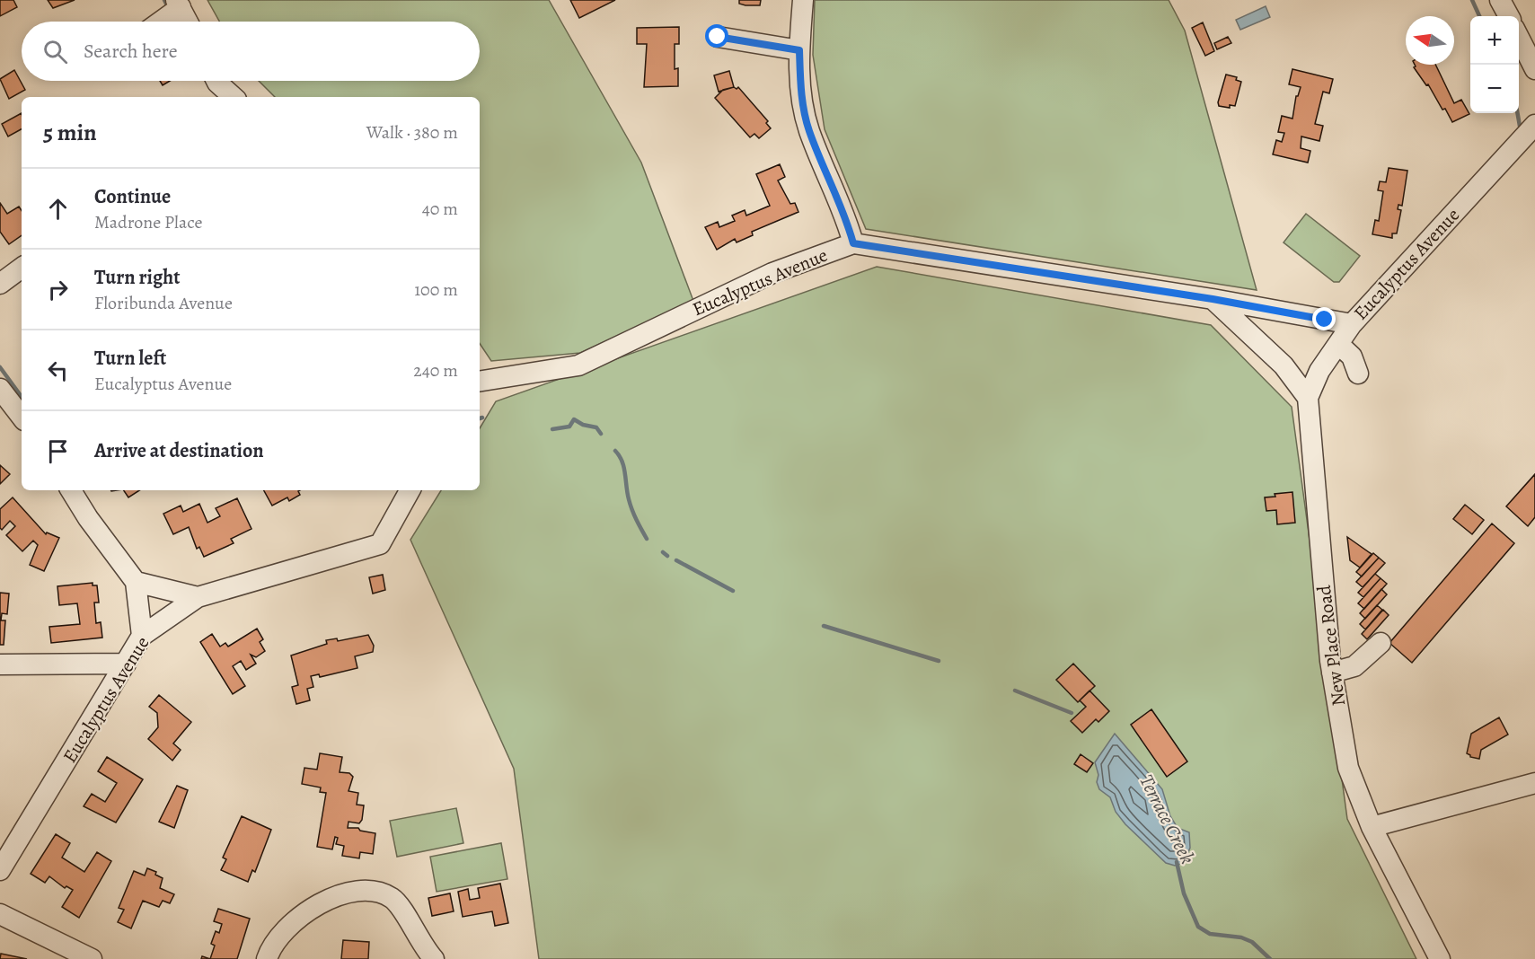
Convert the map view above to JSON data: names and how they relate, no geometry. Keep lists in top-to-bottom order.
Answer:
{
  "streets": {
    "street": ["Eucalyptus Avenue", "New Place Road"]
  },
  "crossings": [
    ["Eucalyptus Avenue", "New Place Road"]
  ],
  "water": ["Terrace Creek"],
  "north": "left",
  "page": {
    "map_buttons": ["+", "−"],
    "search": "Search here",
    "heading": ["5 min", "Walk · 380 m"],
    "list": [
      ["Continue", "Madrone Place", "40 m"],
      ["Turn right", "Floribunda Avenue", "100 m"],
      ["Turn left", "Eucalyptus Avenue", "240 m"],
      "Arrive at destination"
    ]
  }
}
